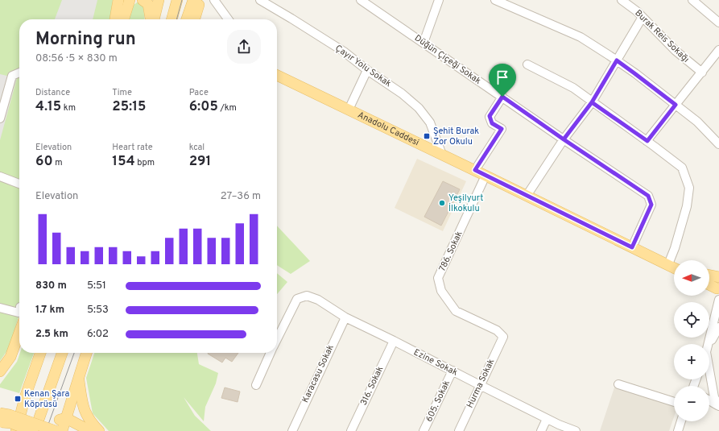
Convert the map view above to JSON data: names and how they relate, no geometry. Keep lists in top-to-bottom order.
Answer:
{
  "streets": {
    "main road": ["Anadolu Caddesi"],
    "street": [
      "Burak Reis Sokağı",
      "Düğün Çiçeği Sokak",
      "Çayır Yolu Sokak",
      "786. Sokak",
      "Ezine Sokak",
      "Karacasu Sokak",
      "Hurma Sokak",
      "316. Sokak",
      "605. Sokak"
    ]
  },
  "crossings": [
    ["Düğün Çiçeği Sokak", "Anadolu Caddesi"],
    ["Çayır Yolu Sokak", "Anadolu Caddesi"],
    ["Anadolu Caddesi", "786. Sokak"],
    ["786. Sokak", "Hurma Sokak"],
    ["Ezine Sokak", "Karacasu Sokak"],
    ["Ezine Sokak", "Hurma Sokak"],
    ["Ezine Sokak", "316. Sokak"],
    ["Ezine Sokak", "605. Sokak"]
  ],
  "places": {
    "transit": ["Şehit Burak Zor Okulu", "Kenan Şara Köprüsü"],
    "other": ["Yeşilyurt İlkokulu"]
  },
  "north": "left",
  "page": {
    "heading": ["Morning run", "08:56 · 5 × 830 m"],
    "stats": [
      ["Distance", "4.15 km"],
      ["Time", "25:15"],
      ["Pace", "6:05 /km"],
      ["Elevation", "60 m"],
      ["Heart rate", "154 bpm"],
      ["kcal", "291"]
    ],
    "chart": ["Elevation", "27–36 m"],
    "map_buttons": ["+", "−"],
    "list": [
      {
        "name": "830 m",
        "note": "5:51"
      },
      {
        "name": "1.7 km",
        "note": "5:53"
      },
      {
        "name": "2.5 km",
        "note": "6:02"
      }
    ]
  }
}
